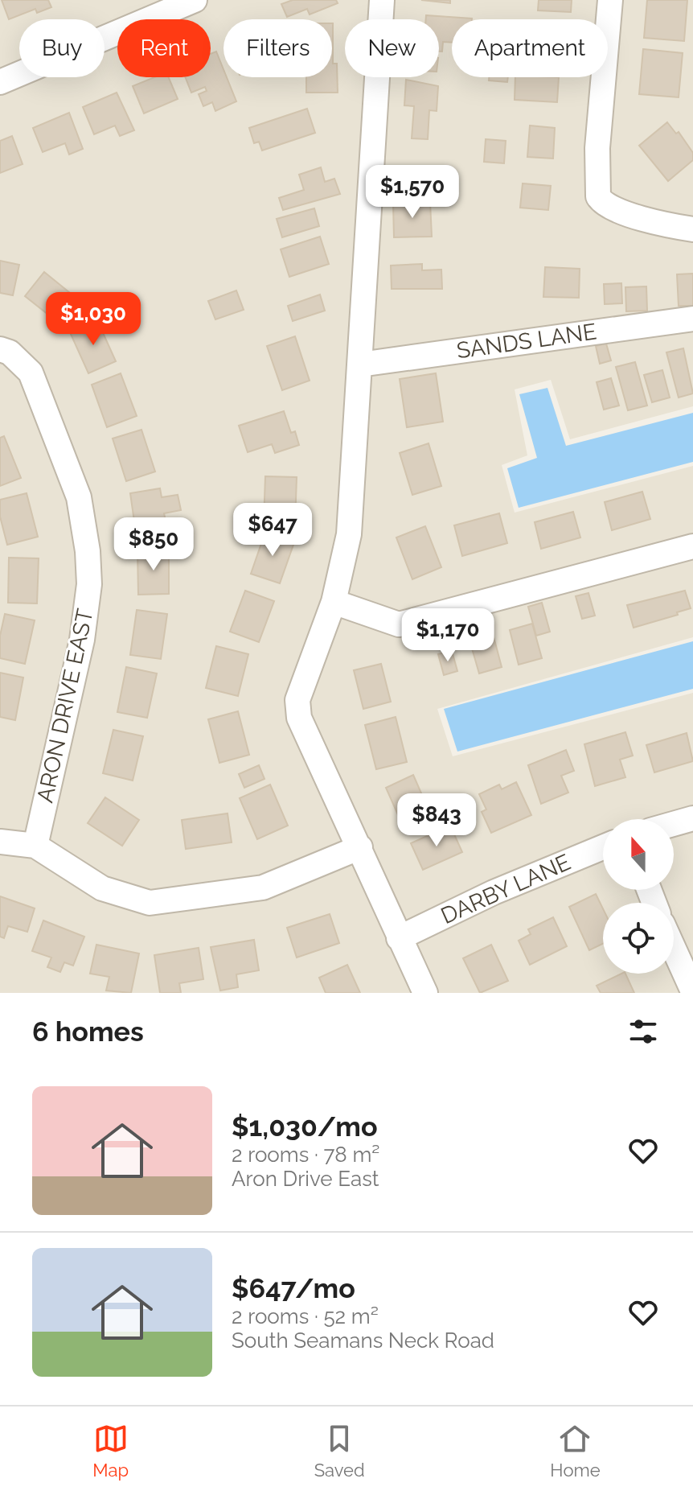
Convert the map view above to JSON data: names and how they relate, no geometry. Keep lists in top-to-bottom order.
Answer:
{
  "streets": {
    "street": ["SANDS LANE", "ARON DRIVE EAST", "DARBY LANE"]
  },
  "north": "top",
  "page": {
    "chip": [
      "Buy",
      "Rent",
      "Filters",
      "New",
      "Apartment"
    ],
    "price": [
      "$1,570",
      "$1,030",
      "$647",
      "$850",
      "$1,170",
      "$843"
    ],
    "heading": "6 homes",
    "list": [
      {
        "name": "$1,030/mo",
        "note": "2 rooms · 78 m² · Aron Drive East"
      },
      {
        "name": "$647/mo",
        "note": "2 rooms · 52 m² · South Seamans Neck Road"
      }
    ],
    "tabs": ["Map", "Saved", "Home"]
  }
}
